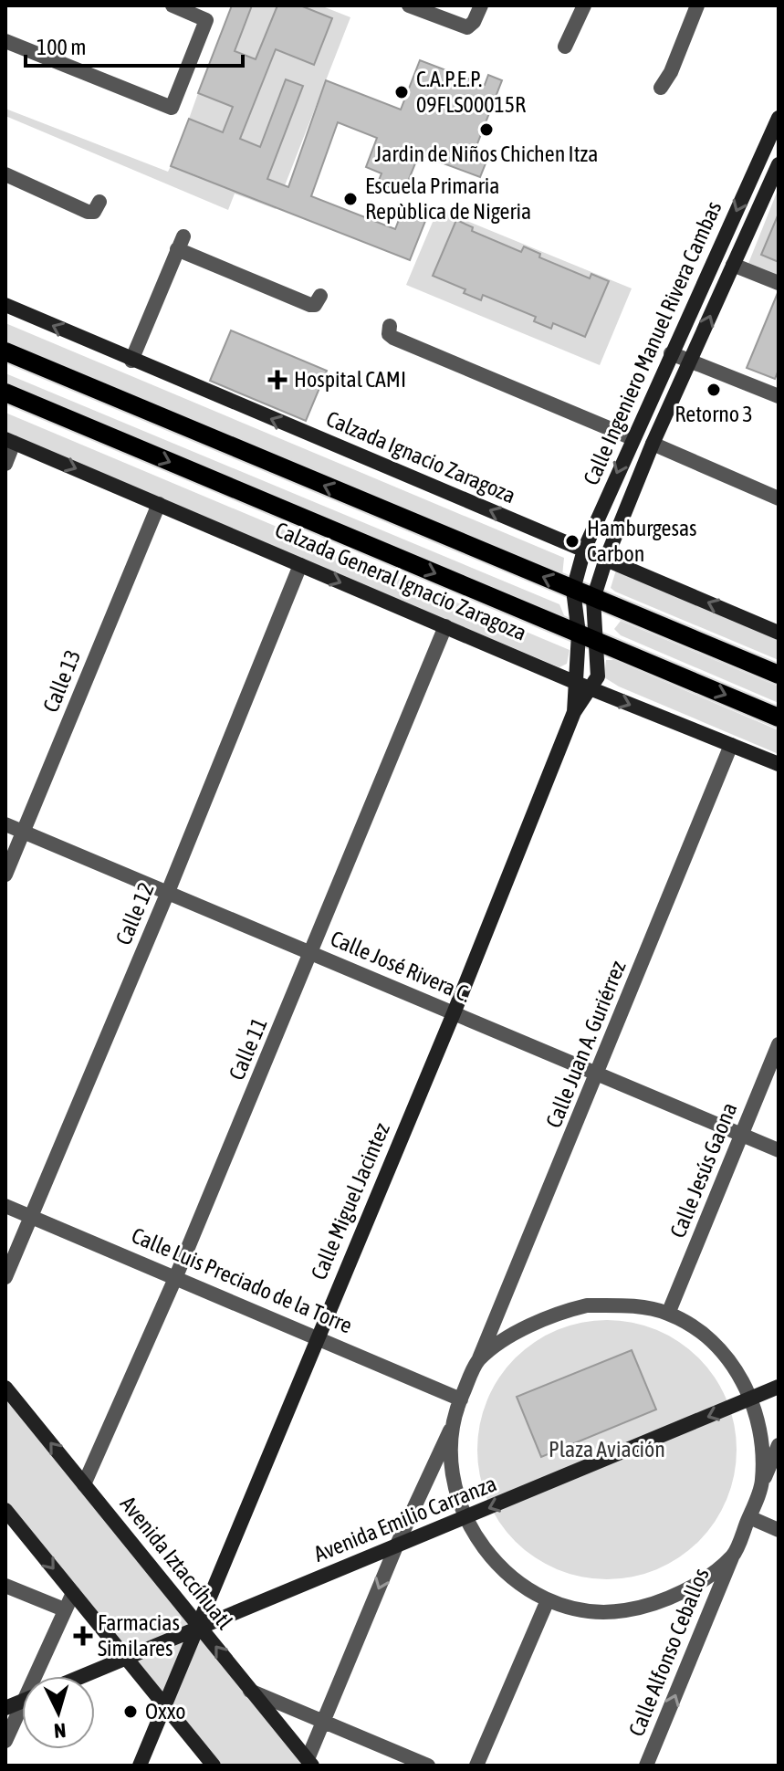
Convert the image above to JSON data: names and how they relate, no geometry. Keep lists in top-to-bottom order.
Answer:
{
  "streets": {
    "main road": ["Calzada General Ignacio Zaragoza"],
    "street": [
      "Calle Ingeniero Manuel Rivera Cambas",
      "Calzada Ignacio Zaragoza",
      "Calle 13",
      "Calle 12",
      "Calle José Rivera C.",
      "Calle Juan A. Guriérrez",
      "Calle 11",
      "Calle Jesús Gaona",
      "Calle Miguel Jacintez",
      "Calle Luis Preciado de la Torre",
      "Avenida Emilio Carranza",
      "Avenida Iztaccíhuatl",
      "Calle Alfonso Ceballos"
    ]
  },
  "crossings": [
    ["Calle Ingeniero Manuel Rivera Cambas", "Calzada Ignacio Zaragoza"],
    ["Calle Ingeniero Manuel Rivera Cambas", "Calle Miguel Jacintez"],
    ["Calzada General Ignacio Zaragoza", "Calle 13"],
    ["Calzada General Ignacio Zaragoza", "Calle 12"],
    ["Calzada General Ignacio Zaragoza", "Calle Juan A. Guriérrez"],
    ["Calzada General Ignacio Zaragoza", "Calle 11"],
    ["Calzada General Ignacio Zaragoza", "Calle Miguel Jacintez"],
    ["Calle 13", "Calle José Rivera C."],
    ["Calle 12", "Calle José Rivera C."],
    ["Calle 12", "Calle Luis Preciado de la Torre"],
    ["Calle José Rivera C.", "Calle Juan A. Guriérrez"],
    ["Calle José Rivera C.", "Calle 11"],
    ["Calle José Rivera C.", "Calle Jesús Gaona"],
    ["Calle José Rivera C.", "Calle Miguel Jacintez"],
    ["Calle Juan A. Guriérrez", "Calle Luis Preciado de la Torre"],
    ["Calle 11", "Calle Luis Preciado de la Torre"],
    ["Calle 11", "Avenida Iztaccíhuatl"],
    ["Calle Miguel Jacintez", "Calle Luis Preciado de la Torre"],
    ["Calle Miguel Jacintez", "Avenida Emilio Carranza"],
    ["Calle Miguel Jacintez", "Avenida Iztaccíhuatl"],
    ["Avenida Emilio Carranza", "Avenida Iztaccíhuatl"]
  ],
  "one_way": ["Avenida Emilio Carranza", "Calle Alfonso Ceballos"],
  "parks": ["Plaza Aviación"],
  "places": {
    "other": [
      "C.A.P.E.P. 09FLS00015R",
      "Jardin de Niños Chichen Itza",
      "Escuela Primaria Repùblica de Nigeria",
      "Retorno 3",
      "Hamburgesas Carbon",
      "Oxxo"
    ],
    "health": ["Hospital CAMI", "Farmacias Similares"]
  },
  "scale_bar": "100 m",
  "north": "bottom"
}
